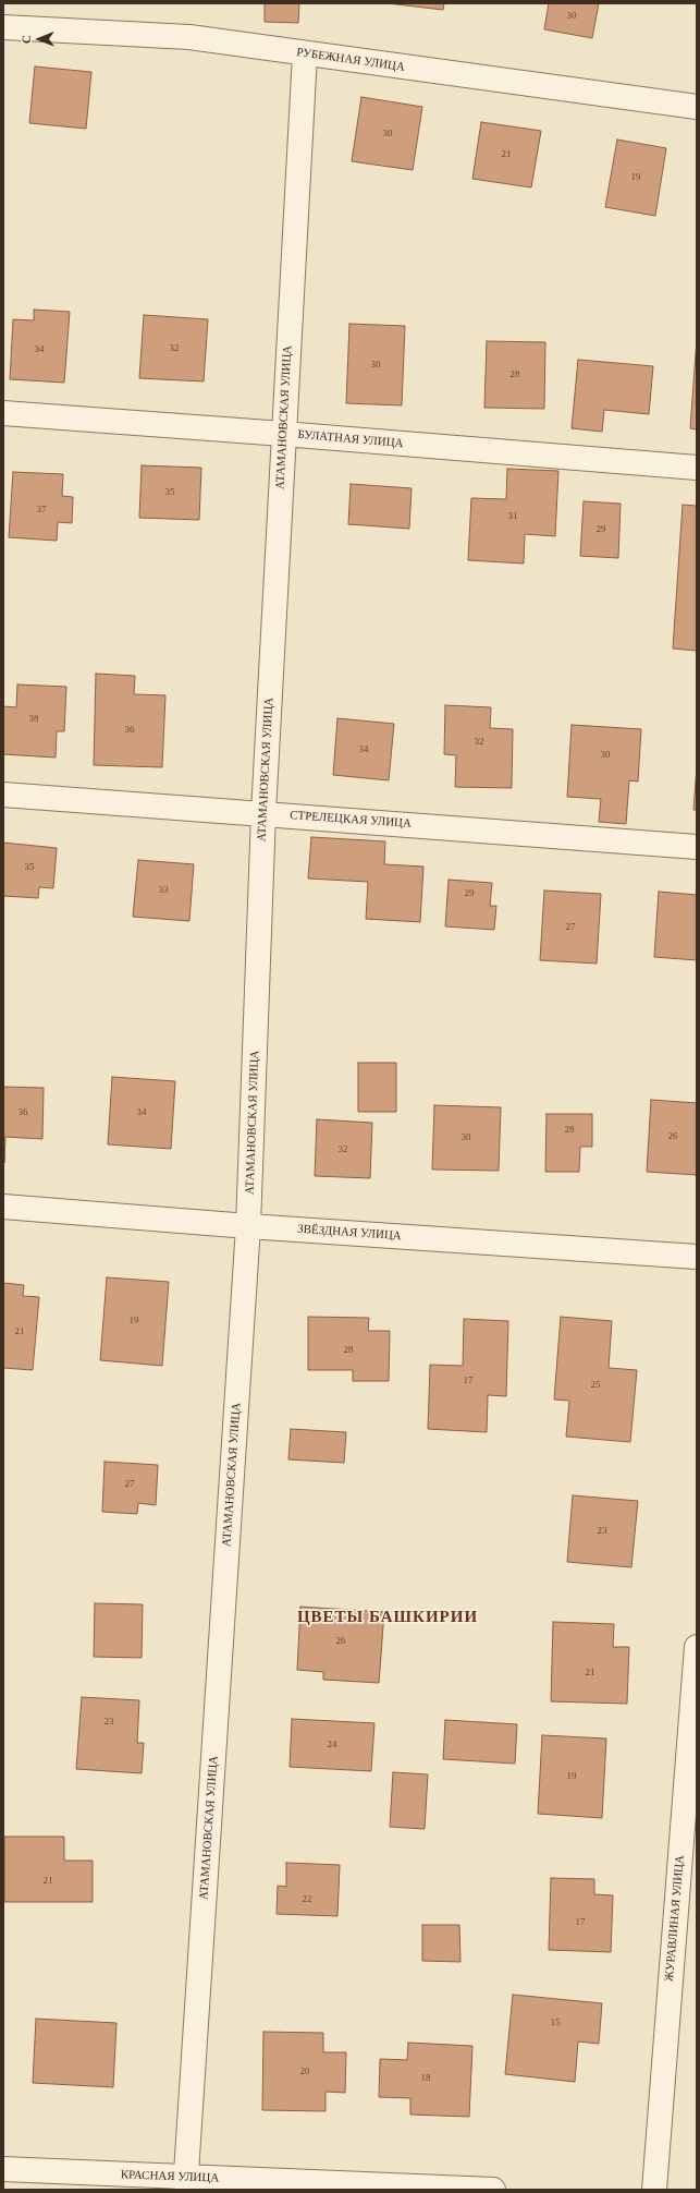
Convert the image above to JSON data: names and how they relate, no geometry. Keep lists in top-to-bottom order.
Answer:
{
  "streets": {
    "street": [
      "РУБЕЖНАЯ УЛИЦА",
      "АТАМАНОВСКАЯ УЛИЦА",
      "БУЛАТНАЯ УЛИЦА",
      "СТРЕЛЕЦКАЯ УЛИЦА",
      "ЗВЁЗДНАЯ УЛИЦА",
      "ЖУРАВЛИНАЯ УЛИЦА",
      "КРАСНАЯ УЛИЦА"
    ]
  },
  "crossings": [
    ["РУБЕЖНАЯ УЛИЦА", "АТАМАНОВСКАЯ УЛИЦА"],
    ["АТАМАНОВСКАЯ УЛИЦА", "БУЛАТНАЯ УЛИЦА"],
    ["АТАМАНОВСКАЯ УЛИЦА", "СТРЕЛЕЦКАЯ УЛИЦА"],
    ["АТАМАНОВСКАЯ УЛИЦА", "ЗВЁЗДНАЯ УЛИЦА"],
    ["АТАМАНОВСКАЯ УЛИЦА", "КРАСНАЯ УЛИЦА"]
  ],
  "districts": ["ЦВЕТЫ БАШКИРИИ"],
  "house_numbers": [
    "30",
    "30",
    "21",
    "19",
    "32",
    "34",
    "30",
    "28",
    "35",
    "37",
    "31",
    "29",
    "38",
    "36",
    "32",
    "34",
    "30",
    "35",
    "33",
    "29",
    "27",
    "36",
    "34",
    "28",
    "26",
    "30",
    "32",
    "19",
    "21",
    "28",
    "17",
    "25",
    "27",
    "23",
    "26",
    "21",
    "23",
    "24",
    "19",
    "21",
    "22",
    "17",
    "15",
    "20",
    "18"
  ],
  "north": "left"
}
